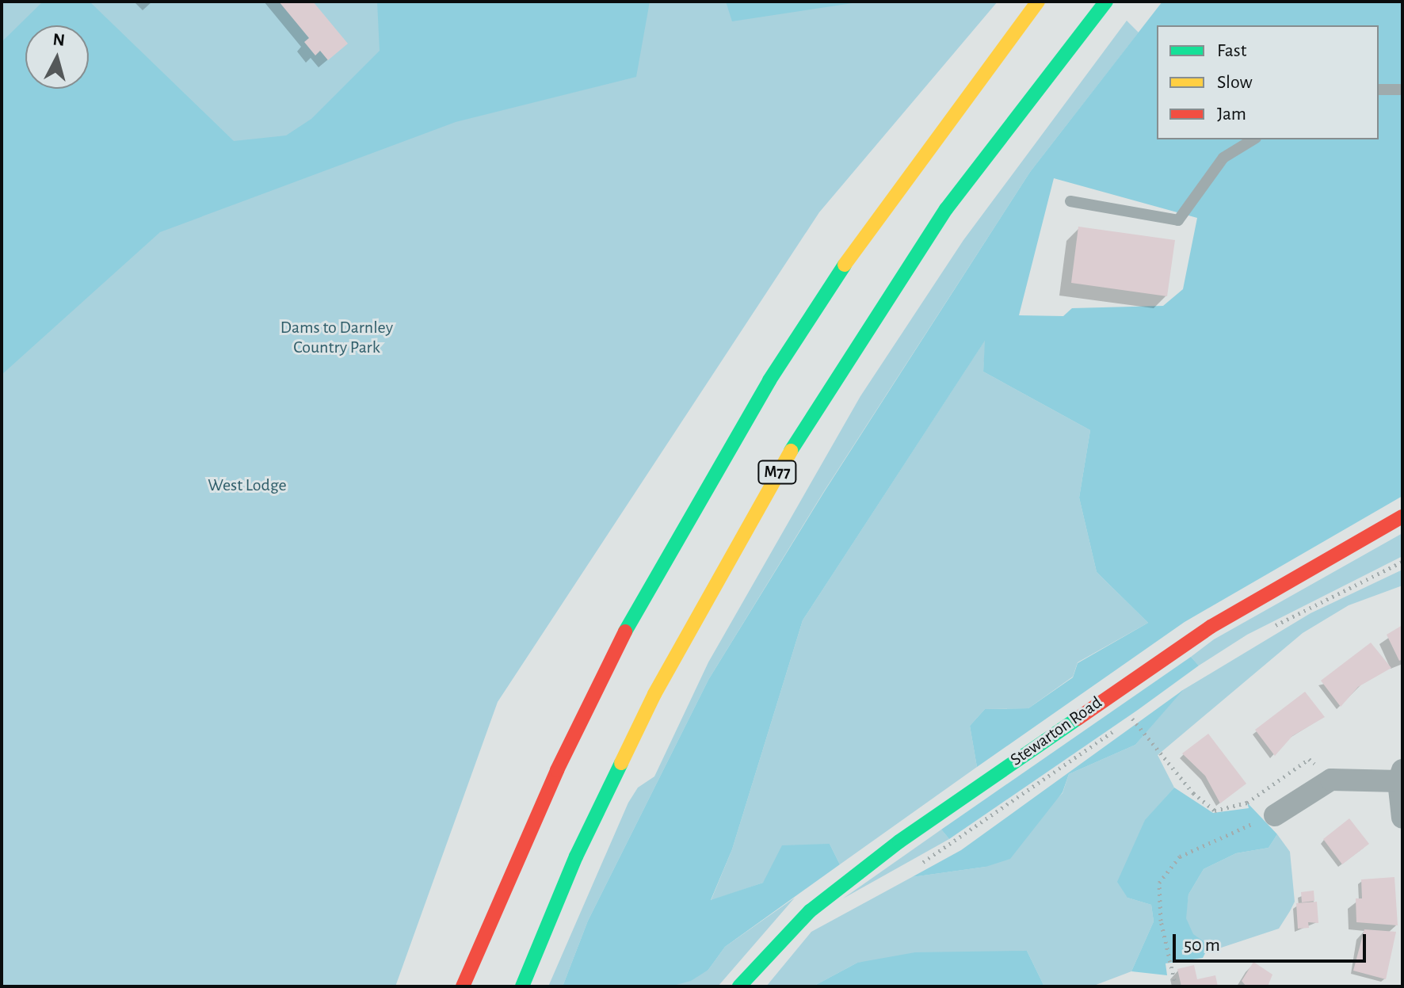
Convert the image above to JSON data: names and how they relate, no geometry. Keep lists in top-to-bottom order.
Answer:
{
  "streets": {
    "main road": ["M77", "Stewarton Road"]
  },
  "parks": ["Dams to Darnley Country Park", "West Lodge"],
  "legend": ["Fast", "Slow", "Jam"],
  "scale_bar": "50 m",
  "north": "top"
}
